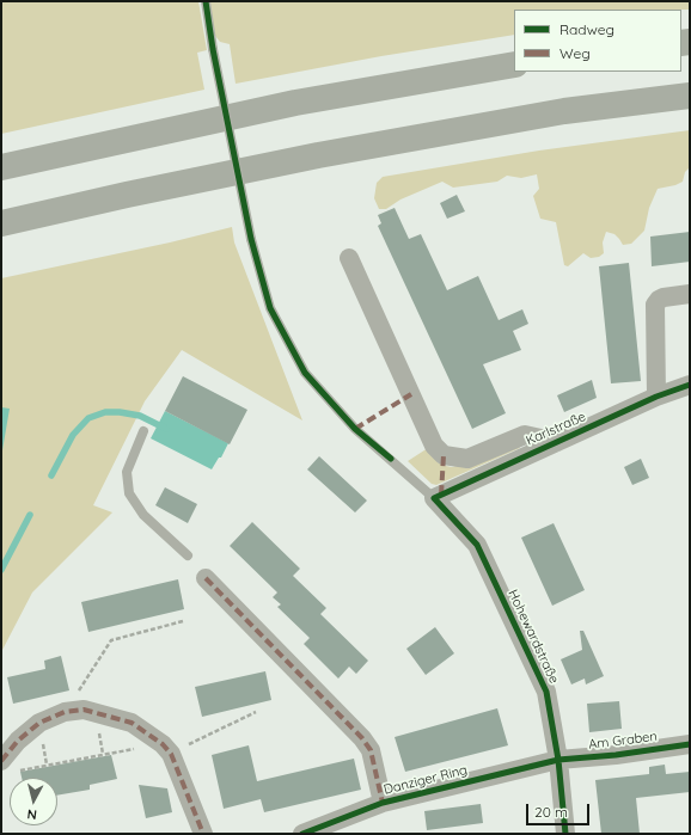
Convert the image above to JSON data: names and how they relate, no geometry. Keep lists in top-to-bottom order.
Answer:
{
  "streets": {
    "street": [
      "Karlstraße",
      "Hohewardstraße",
      "Am Graben",
      "Danziger Ring"
    ]
  },
  "crossings": [
    ["Karlstraße", "Hohewardstraße"],
    ["Hohewardstraße", "Am Graben"],
    ["Hohewardstraße", "Danziger Ring"],
    ["Am Graben", "Danziger Ring"]
  ],
  "legend": ["Radweg", "Weg"],
  "scale_bar": "20 m",
  "north": "bottom"
}
